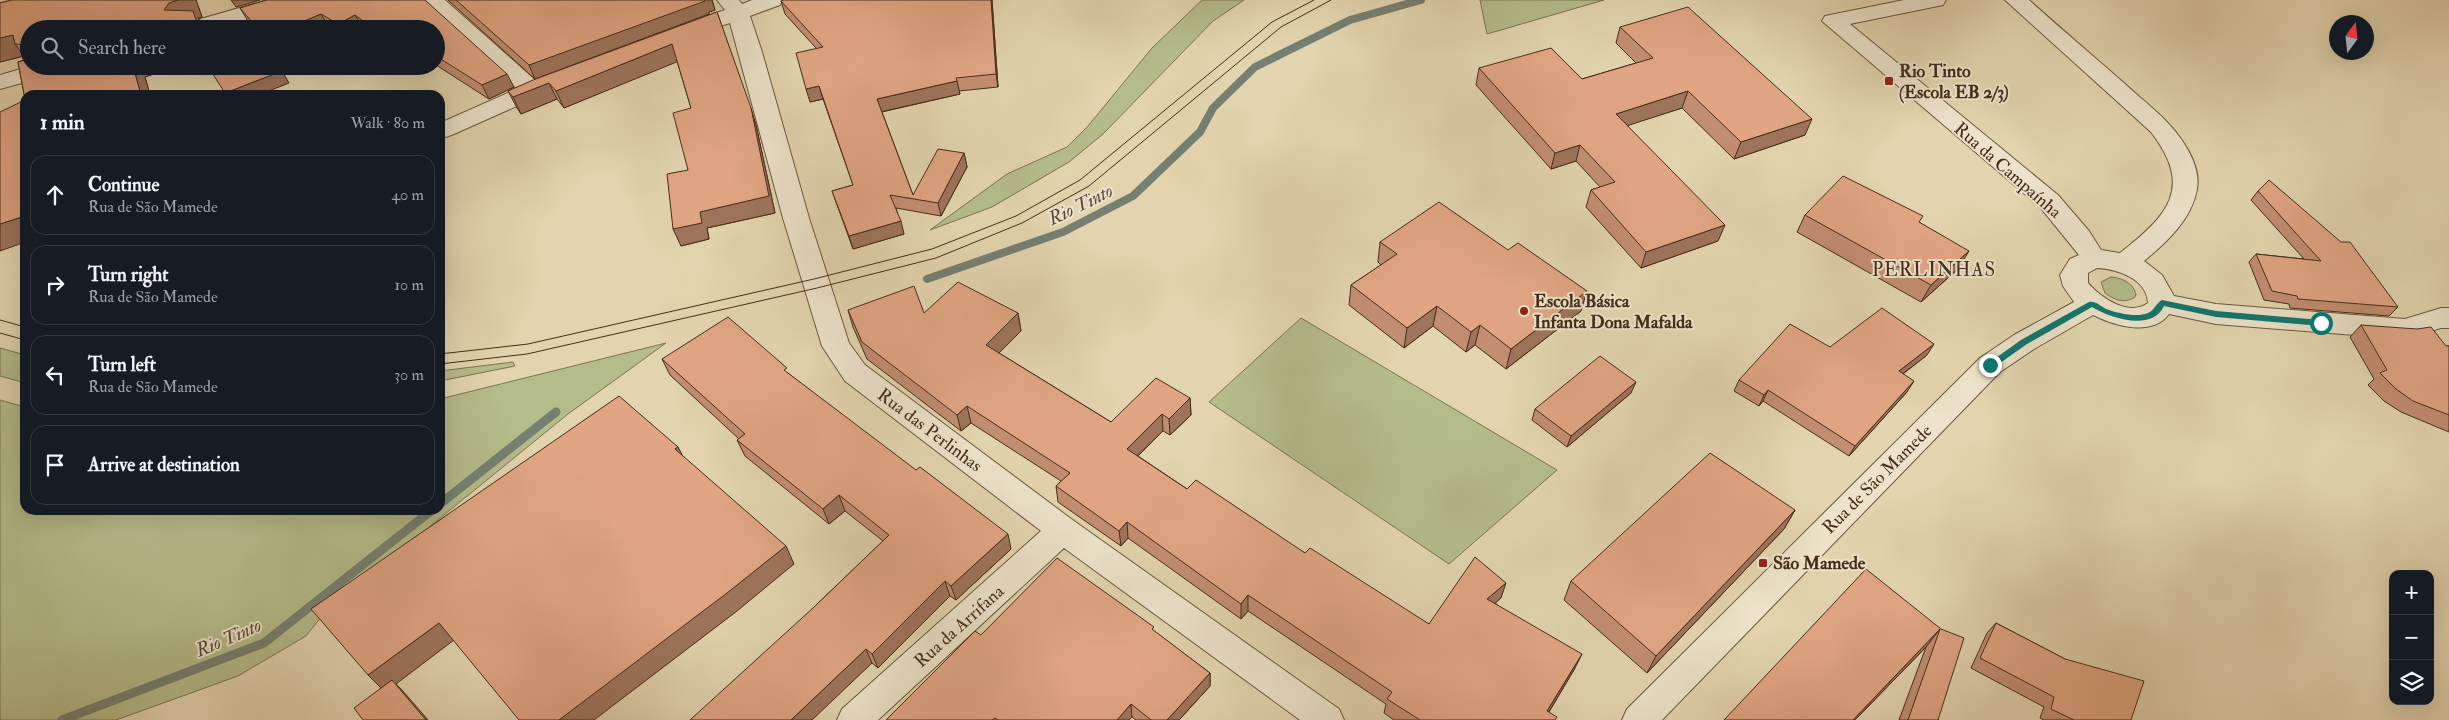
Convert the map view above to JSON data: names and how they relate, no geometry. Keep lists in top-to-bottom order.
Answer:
{
  "streets": {
    "street": [
      "Rua da Campaínha",
      "Rua das Perlinhas",
      "Rua de São Mamede",
      "Rua da Arrifana"
    ]
  },
  "crossings": [
    ["Rua das Perlinhas", "Rua da Arrifana"]
  ],
  "districts": ["PERLINHAS"],
  "water": ["Rio Tinto"],
  "places": {
    "transit": ["Rio Tinto (Escola EB 2/3)", "São Mamede"],
    "other": ["Escola Básica Infanta Dona Mafalda"]
  },
  "north": "top",
  "page": {
    "search": "Search here",
    "heading": ["1 min", "Walk · 80 m"],
    "list": [
      ["Continue", "Rua de São Mamede", "40 m"],
      ["Turn right", "Rua de São Mamede", "10 m"],
      ["Turn left", "Rua de São Mamede", "30 m"],
      "Arrive at destination"
    ],
    "map_buttons": ["+", "−"]
  }
}
